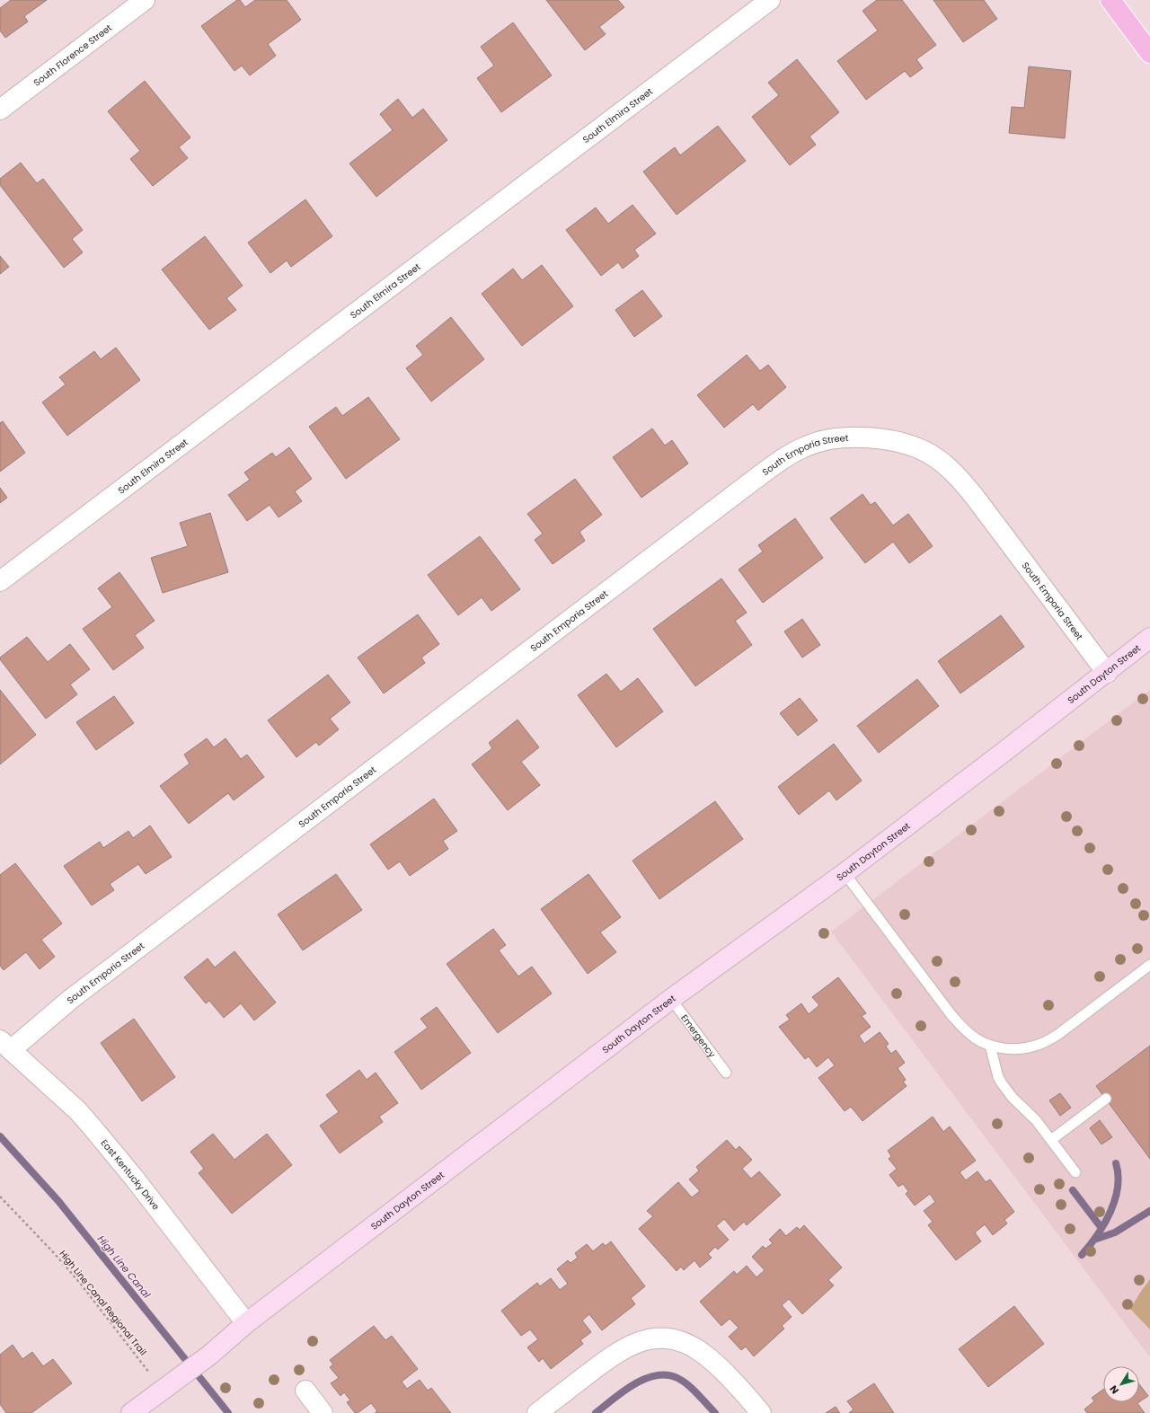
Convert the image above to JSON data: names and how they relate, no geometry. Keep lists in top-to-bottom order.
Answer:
{
  "streets": {
    "street": [
      "South Florence Street",
      "South Elmira Street",
      "South Emporia Street",
      "South Dayton Street",
      "East Kentucky Drive"
    ],
    "lane": ["Emergency"],
    "path": ["High Line Canal Regional Trail"]
  },
  "crossings": [
    ["South Emporia Street", "South Dayton Street"],
    ["South Emporia Street", "East Kentucky Drive"],
    ["South Dayton Street", "Emergency"],
    ["South Dayton Street", "East Kentucky Drive"]
  ],
  "water": ["High Line Canal"],
  "north": "bottom left"
}
